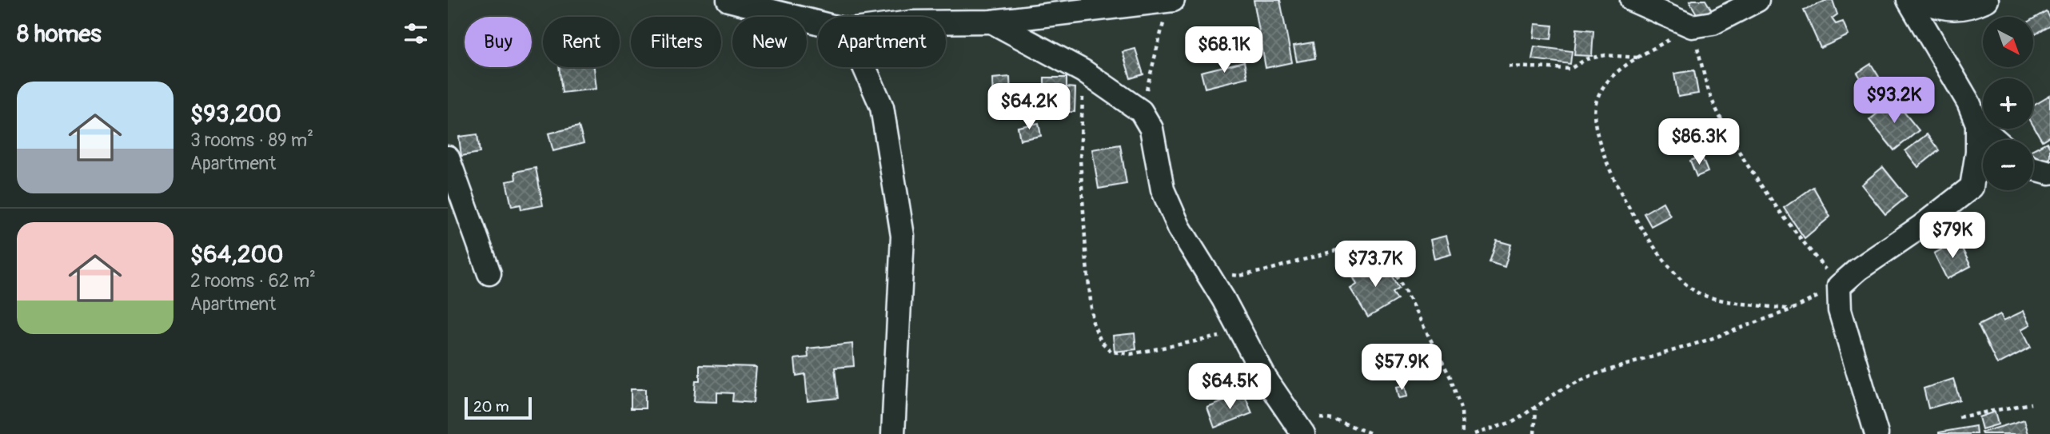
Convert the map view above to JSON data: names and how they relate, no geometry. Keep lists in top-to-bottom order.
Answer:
{
  "scale_bar": "20 m",
  "north": "bottom right",
  "page": {
    "heading": "8 homes",
    "map_buttons": ["+", "−"],
    "chip": [
      "Buy",
      "Rent",
      "Filters",
      "New",
      "Apartment"
    ],
    "price": [
      "$68.1K",
      "$93.2K",
      "$64.2K",
      "$86.3K",
      "$79K",
      "$73.7K",
      "$57.9K",
      "$64.5K"
    ],
    "list": [
      {
        "name": "$93,200",
        "note": "3 rooms · 89 m² · Apartment"
      },
      {
        "name": "$64,200",
        "note": "2 rooms · 62 m² · Apartment"
      }
    ],
    "scale": "20 m"
  }
}
